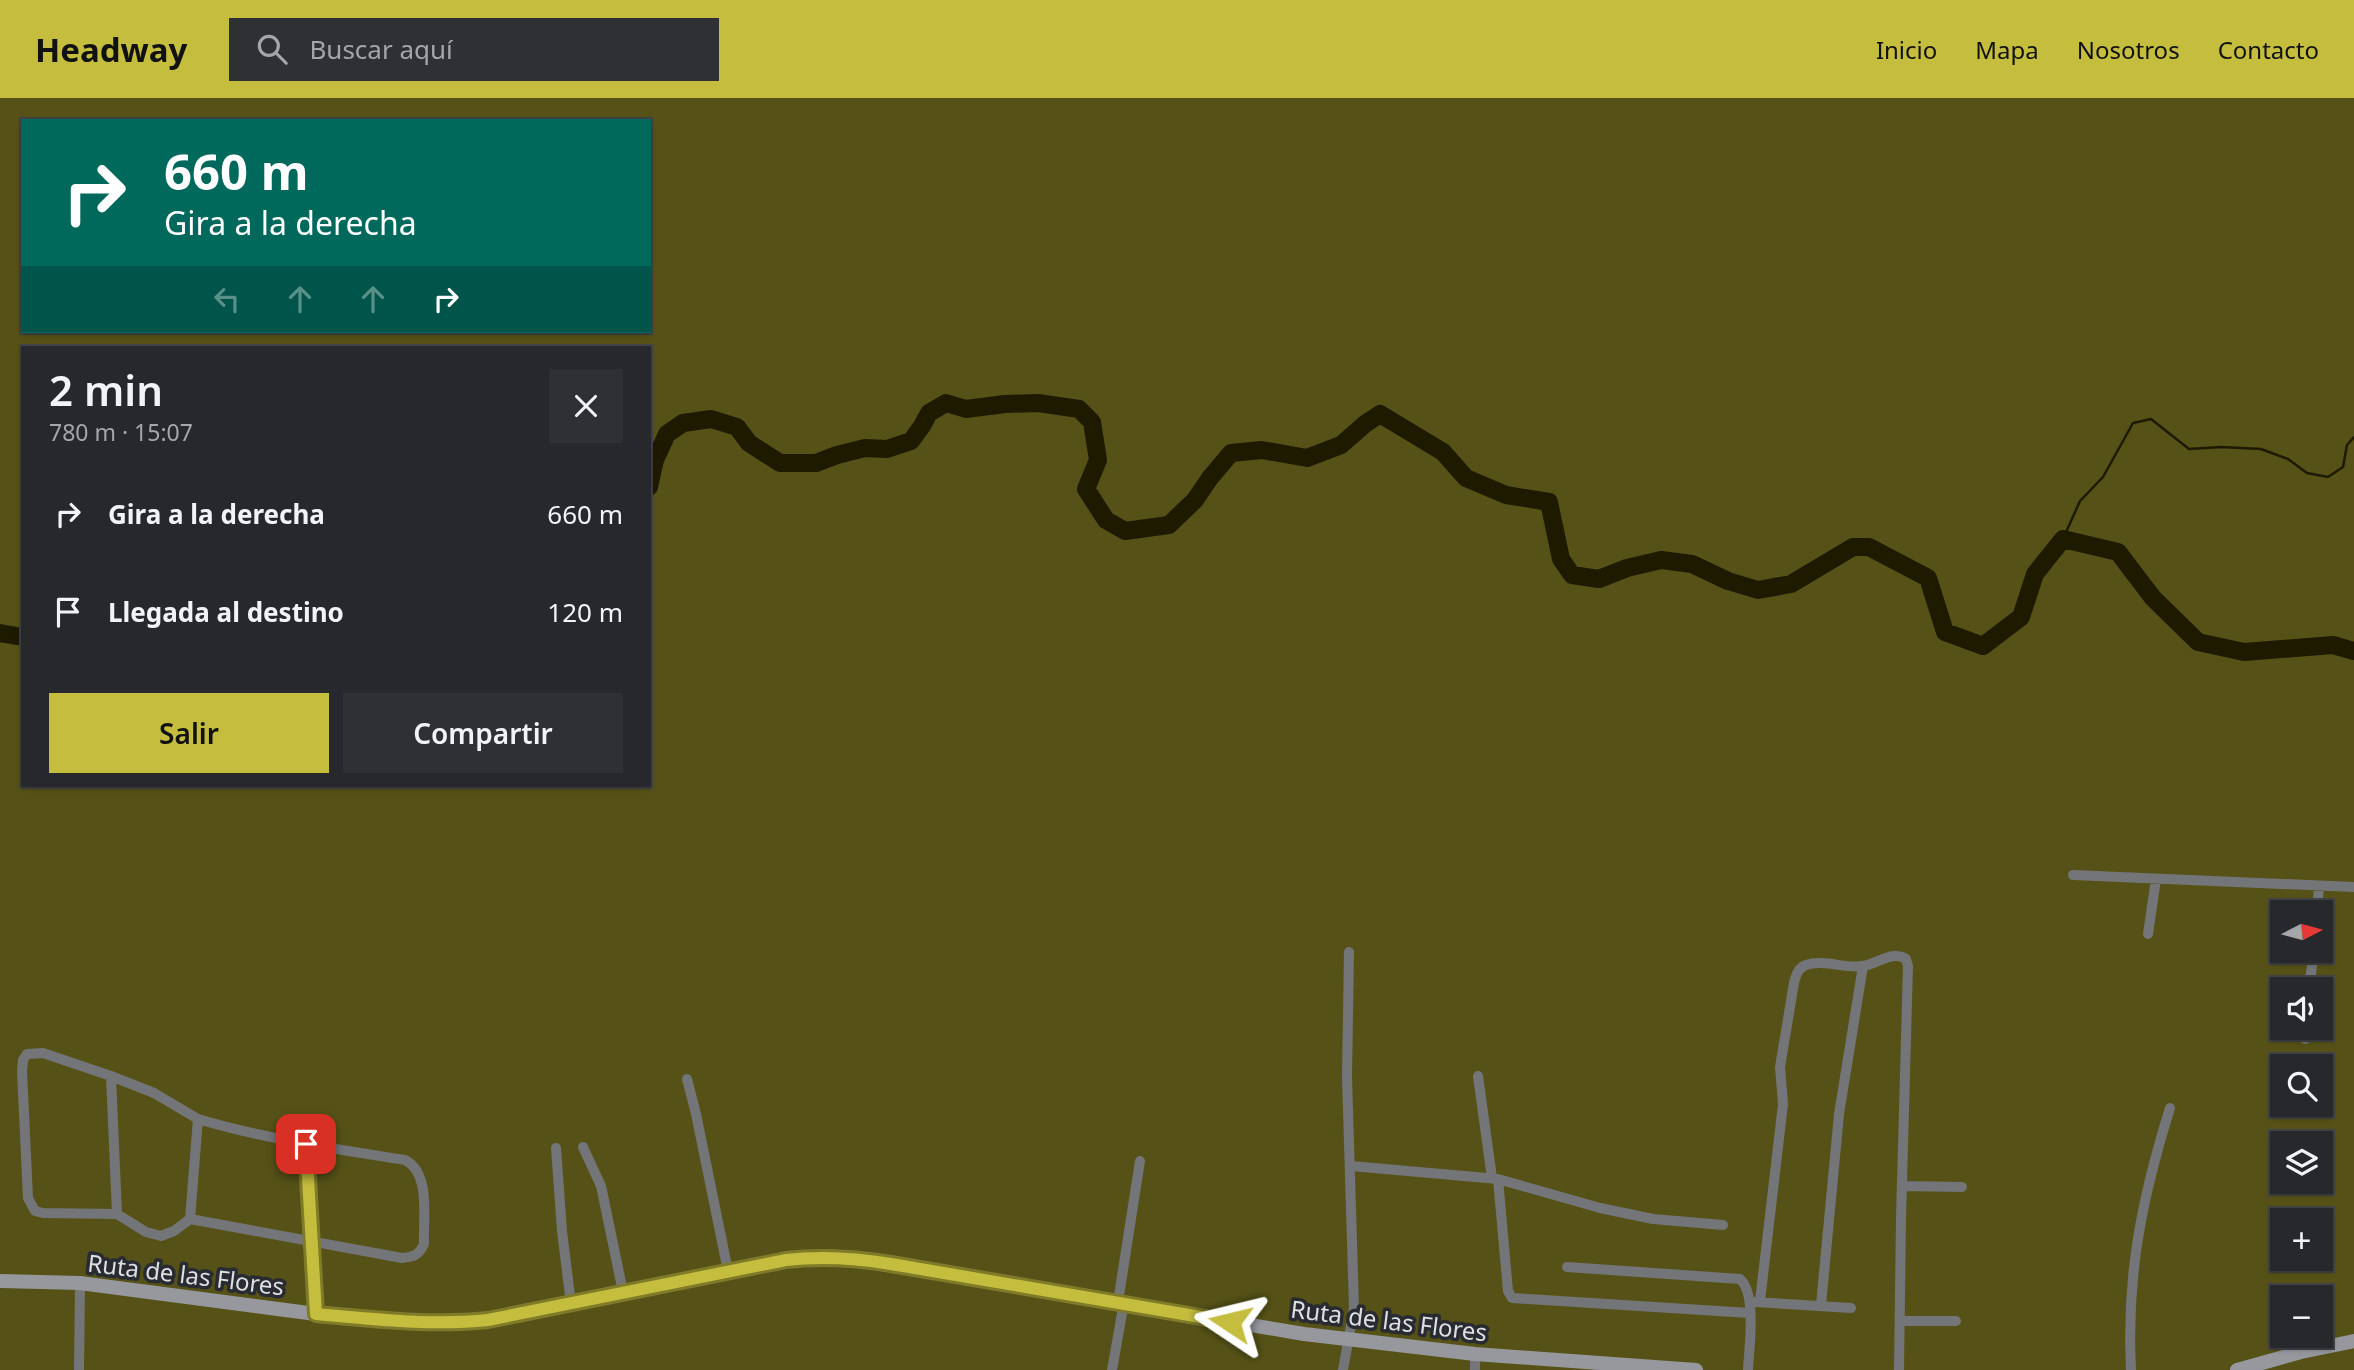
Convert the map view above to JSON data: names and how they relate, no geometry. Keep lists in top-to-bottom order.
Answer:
{
  "streets": {
    "main road": ["Ruta de las Flores"]
  },
  "north": "right",
  "page": {
    "header": "Headway",
    "search": "Buscar aquí",
    "nav": [
      "Inicio",
      "Mapa",
      "Nosotros",
      "Contacto"
    ],
    "turn": ["660 m", "Gira a la derecha"],
    "heading": ["2 min", "780 m · 15:07"],
    "list": [
      {
        "name": "Gira a la derecha",
        "value": "660 m"
      },
      {
        "name": "Llegada al destino",
        "value": "120 m"
      }
    ],
    "buttons": ["Salir", "Compartir"],
    "map_buttons": ["+", "−"]
  }
}
